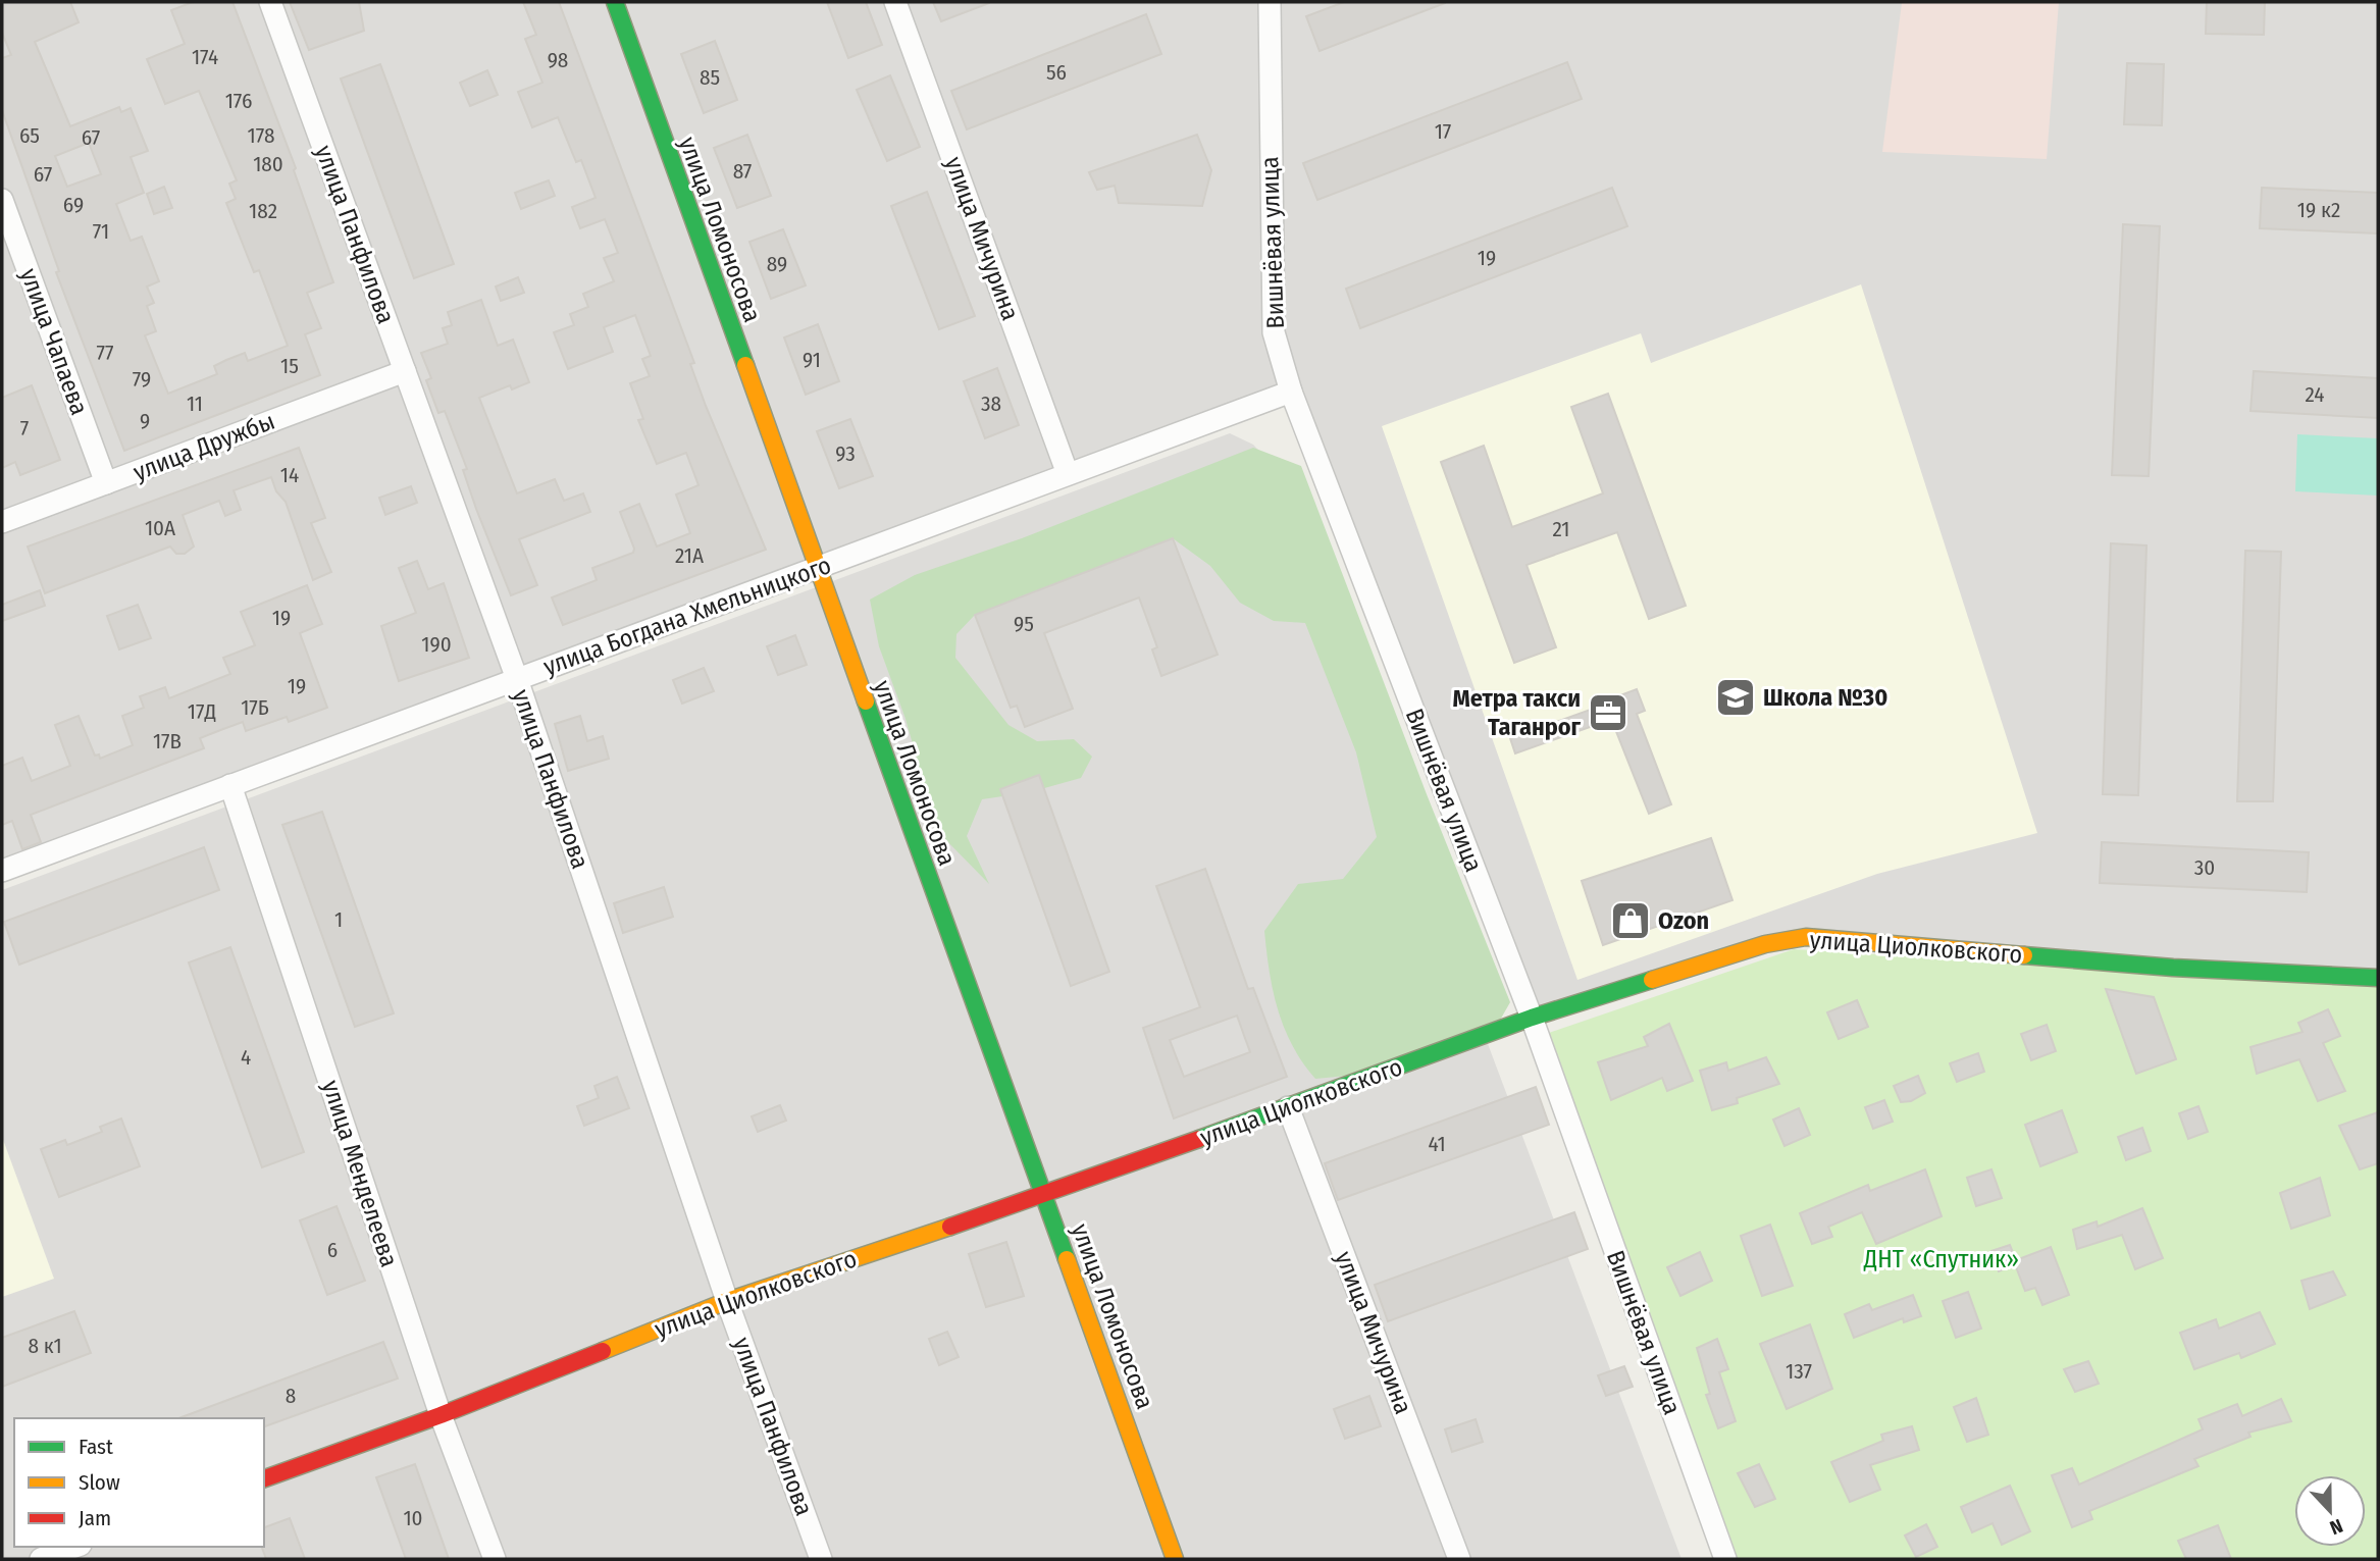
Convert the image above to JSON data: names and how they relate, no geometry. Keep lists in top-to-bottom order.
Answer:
{
  "streets": {
    "street": [
      "улица Ломоносова",
      "улица Панфилова",
      "улица Мичурина",
      "Вишнёвая улица",
      "улица Чапаева",
      "улица Дружбы",
      "улица Богдана Хмельницкого",
      "улица Циолковского",
      "улица Менделеева"
    ]
  },
  "crossings": [
    ["улица Ломоносова", "улица Богдана Хмельницкого"],
    ["улица Ломоносова", "улица Циолковского"],
    ["улица Панфилова", "улица Дружбы"],
    ["улица Панфилова", "улица Богдана Хмельницкого"],
    ["улица Панфилова", "улица Циолковского"],
    ["улица Мичурина", "улица Богдана Хмельницкого"],
    ["улица Мичурина", "улица Циолковского"],
    ["Вишнёвая улица", "улица Богдана Хмельницкого"],
    ["Вишнёвая улица", "улица Циолковского"],
    ["улица Чапаева", "улица Дружбы"],
    ["улица Богдана Хмельницкого", "улица Менделеева"],
    ["улица Циолковского", "улица Менделеева"]
  ],
  "parks": ["ДНТ «Спутник»"],
  "places": {
    "school or university": ["Школа №30"],
    "office": ["Метра такси Таганрог"],
    "shop": ["Ozon"]
  },
  "house_numbers": [
    "174",
    "98",
    "56",
    "85",
    "176",
    "17",
    "65",
    "178",
    "67",
    "180",
    "87",
    "67",
    "69",
    "19 к2",
    "182",
    "71",
    "19",
    "89",
    "77",
    "91",
    "15",
    "79",
    "24",
    "11",
    "38",
    "9",
    "7",
    "93",
    "14",
    "10А",
    "21",
    "21А",
    "19",
    "95",
    "190",
    "19",
    "17Б",
    "17Д",
    "17В",
    "30",
    "1",
    "4",
    "41",
    "6",
    "8 к1",
    "137",
    "8",
    "10"
  ],
  "legend": ["Fast", "Slow", "Jam"],
  "north": "bottom"
}
